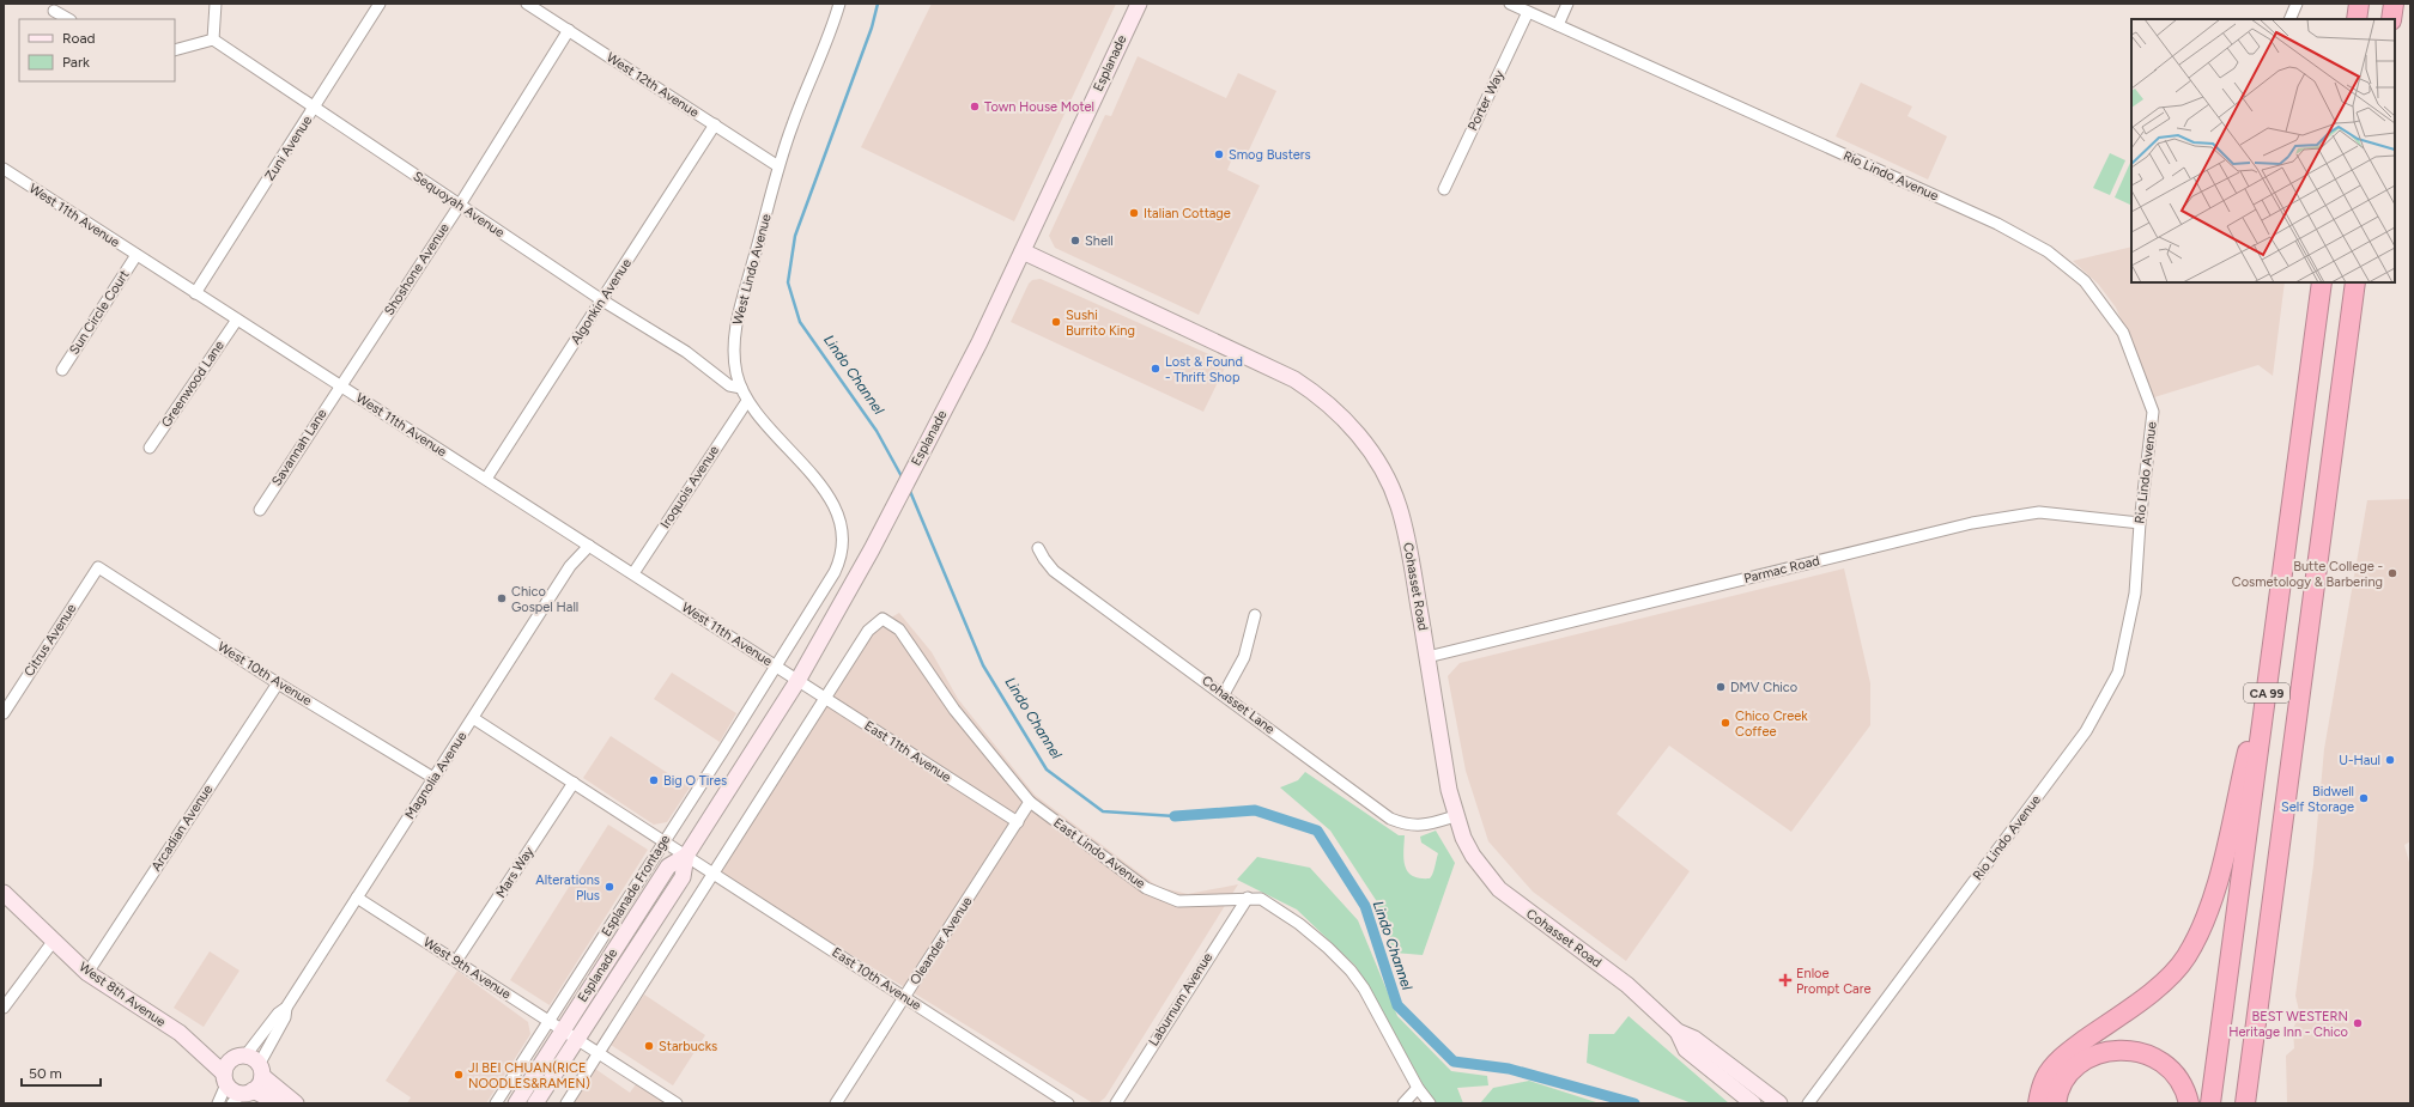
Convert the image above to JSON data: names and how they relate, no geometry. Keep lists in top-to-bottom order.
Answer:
{
  "streets": {
    "highway": ["CA 99"],
    "main road": ["Esplanade", "Cohasset Road", "West 8th Avenue"],
    "street": [
      "West 12th Avenue",
      "Porter Way",
      "Zuni Avenue",
      "Rio Lindo Avenue",
      "Sequoyah Avenue",
      "West 11th Avenue",
      "Shoshone Avenue",
      "West Lindo Avenue",
      "Algonkin Avenue",
      "Sun Circle Court",
      "Greenwood Lane",
      "Savannah Lane",
      "Iroquois Avenue",
      "Parmac Road",
      "Citrus Avenue",
      "West 10th Avenue",
      "Cohasset Lane",
      "East 11th Avenue",
      "Magnolia Avenue",
      "Arcadian Avenue",
      "East Lindo Avenue",
      "Mars Way",
      "Esplanade Frontage",
      "Oleander Avenue",
      "West 9th Avenue",
      "East 10th Avenue",
      "Laburnum Avenue"
    ]
  },
  "crossings": [
    ["Esplanade", "West 11th Avenue"],
    ["Esplanade", "Cohasset Road"],
    ["Esplanade", "East 11th Avenue"],
    ["Esplanade", "West 9th Avenue"],
    ["Esplanade", "East 10th Avenue"],
    ["West 12th Avenue", "Shoshone Avenue"],
    ["West 12th Avenue", "West Lindo Avenue"],
    ["West 12th Avenue", "Algonkin Avenue"],
    ["Porter Way", "Rio Lindo Avenue"],
    ["Zuni Avenue", "Sequoyah Avenue"],
    ["Zuni Avenue", "West 11th Avenue"],
    ["Rio Lindo Avenue", "Parmac Road"],
    ["Sequoyah Avenue", "Shoshone Avenue"],
    ["Sequoyah Avenue", "West Lindo Avenue"],
    ["Sequoyah Avenue", "Algonkin Avenue"],
    ["West 11th Avenue", "Shoshone Avenue"],
    ["West 11th Avenue", "West Lindo Avenue"],
    ["West 11th Avenue", "Algonkin Avenue"],
    ["West 11th Avenue", "Sun Circle Court"],
    ["West 11th Avenue", "Greenwood Lane"],
    ["West 11th Avenue", "Savannah Lane"],
    ["West 11th Avenue", "Iroquois Avenue"],
    ["West 11th Avenue", "East 11th Avenue"],
    ["West 11th Avenue", "Magnolia Avenue"],
    ["West 11th Avenue", "Esplanade Frontage"],
    ["Shoshone Avenue", "Savannah Lane"],
    ["West Lindo Avenue", "Iroquois Avenue"],
    ["West Lindo Avenue", "Esplanade Frontage"],
    ["Parmac Road", "Cohasset Road"],
    ["Cohasset Road", "Cohasset Lane"],
    ["Citrus Avenue", "West 10th Avenue"],
    ["West 10th Avenue", "Magnolia Avenue"],
    ["West 10th Avenue", "Arcadian Avenue"],
    ["East 11th Avenue", "East Lindo Avenue"],
    ["East 11th Avenue", "Oleander Avenue"],
    ["Magnolia Avenue", "West 9th Avenue"],
    ["Magnolia Avenue", "West 8th Avenue"],
    ["Arcadian Avenue", "West 8th Avenue"],
    ["East Lindo Avenue", "Oleander Avenue"],
    ["East Lindo Avenue", "Laburnum Avenue"],
    ["Mars Way", "West 9th Avenue"],
    ["Esplanade Frontage", "West 9th Avenue"],
    ["Oleander Avenue", "East 10th Avenue"]
  ],
  "water": ["Lindo Channel"],
  "places": {
    "other": [
      "Town House Motel",
      "Smog Busters",
      "Italian Cottage",
      "Shell",
      "Sushi Burrito King",
      "Lost & Found - Thrift Shop",
      "Butte College - Cosmetology & Barbering",
      "Chico Gospel Hall",
      "DMV Chico",
      "Chico Creek Coffee",
      "U-Haul",
      "Big O Tires",
      "Bidwell Self Storage",
      "Alterations Plus",
      "BEST WESTERN Heritage Inn - Chico",
      "Starbucks",
      "JI BEI CHUAN(RICE NOODLES&RAMEN)"
    ],
    "health": ["Enloe Prompt Care"]
  },
  "legend": ["Road", "Park"],
  "scale_bar": "50 m"
}
